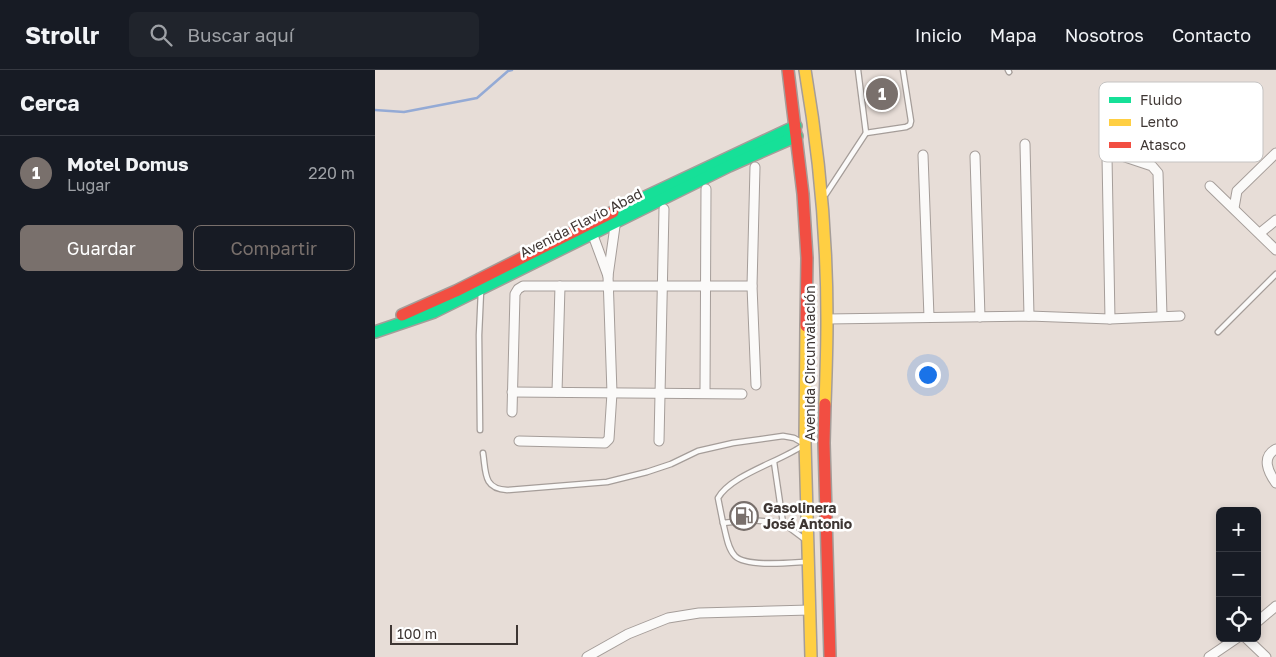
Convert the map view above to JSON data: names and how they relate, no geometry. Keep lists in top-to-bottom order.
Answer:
{
  "streets": {
    "main road": ["Avenida Flavio Abad", "Avenida Circunvalación"]
  },
  "crossings": [
    ["Avenida Flavio Abad", "Avenida Circunvalación"]
  ],
  "places": {
    "fuel station": ["Gasolinera José Antonio"]
  },
  "legend": ["Fluido", "Lento", "Atasco"],
  "scale_bar": "100 m",
  "page": {
    "header": "Strollr",
    "search": "Buscar aquí",
    "nav": [
      "Inicio",
      "Mapa",
      "Nosotros",
      "Contacto"
    ],
    "heading": "Cerca",
    "pins": "1",
    "list": [
      {
        "mark": "1",
        "name": "Motel Domus",
        "note": "Lugar",
        "value": "220 m"
      }
    ],
    "buttons": ["Guardar", "Compartir"],
    "map_buttons": ["+", "−"],
    "scale": "100 m"
  }
}
